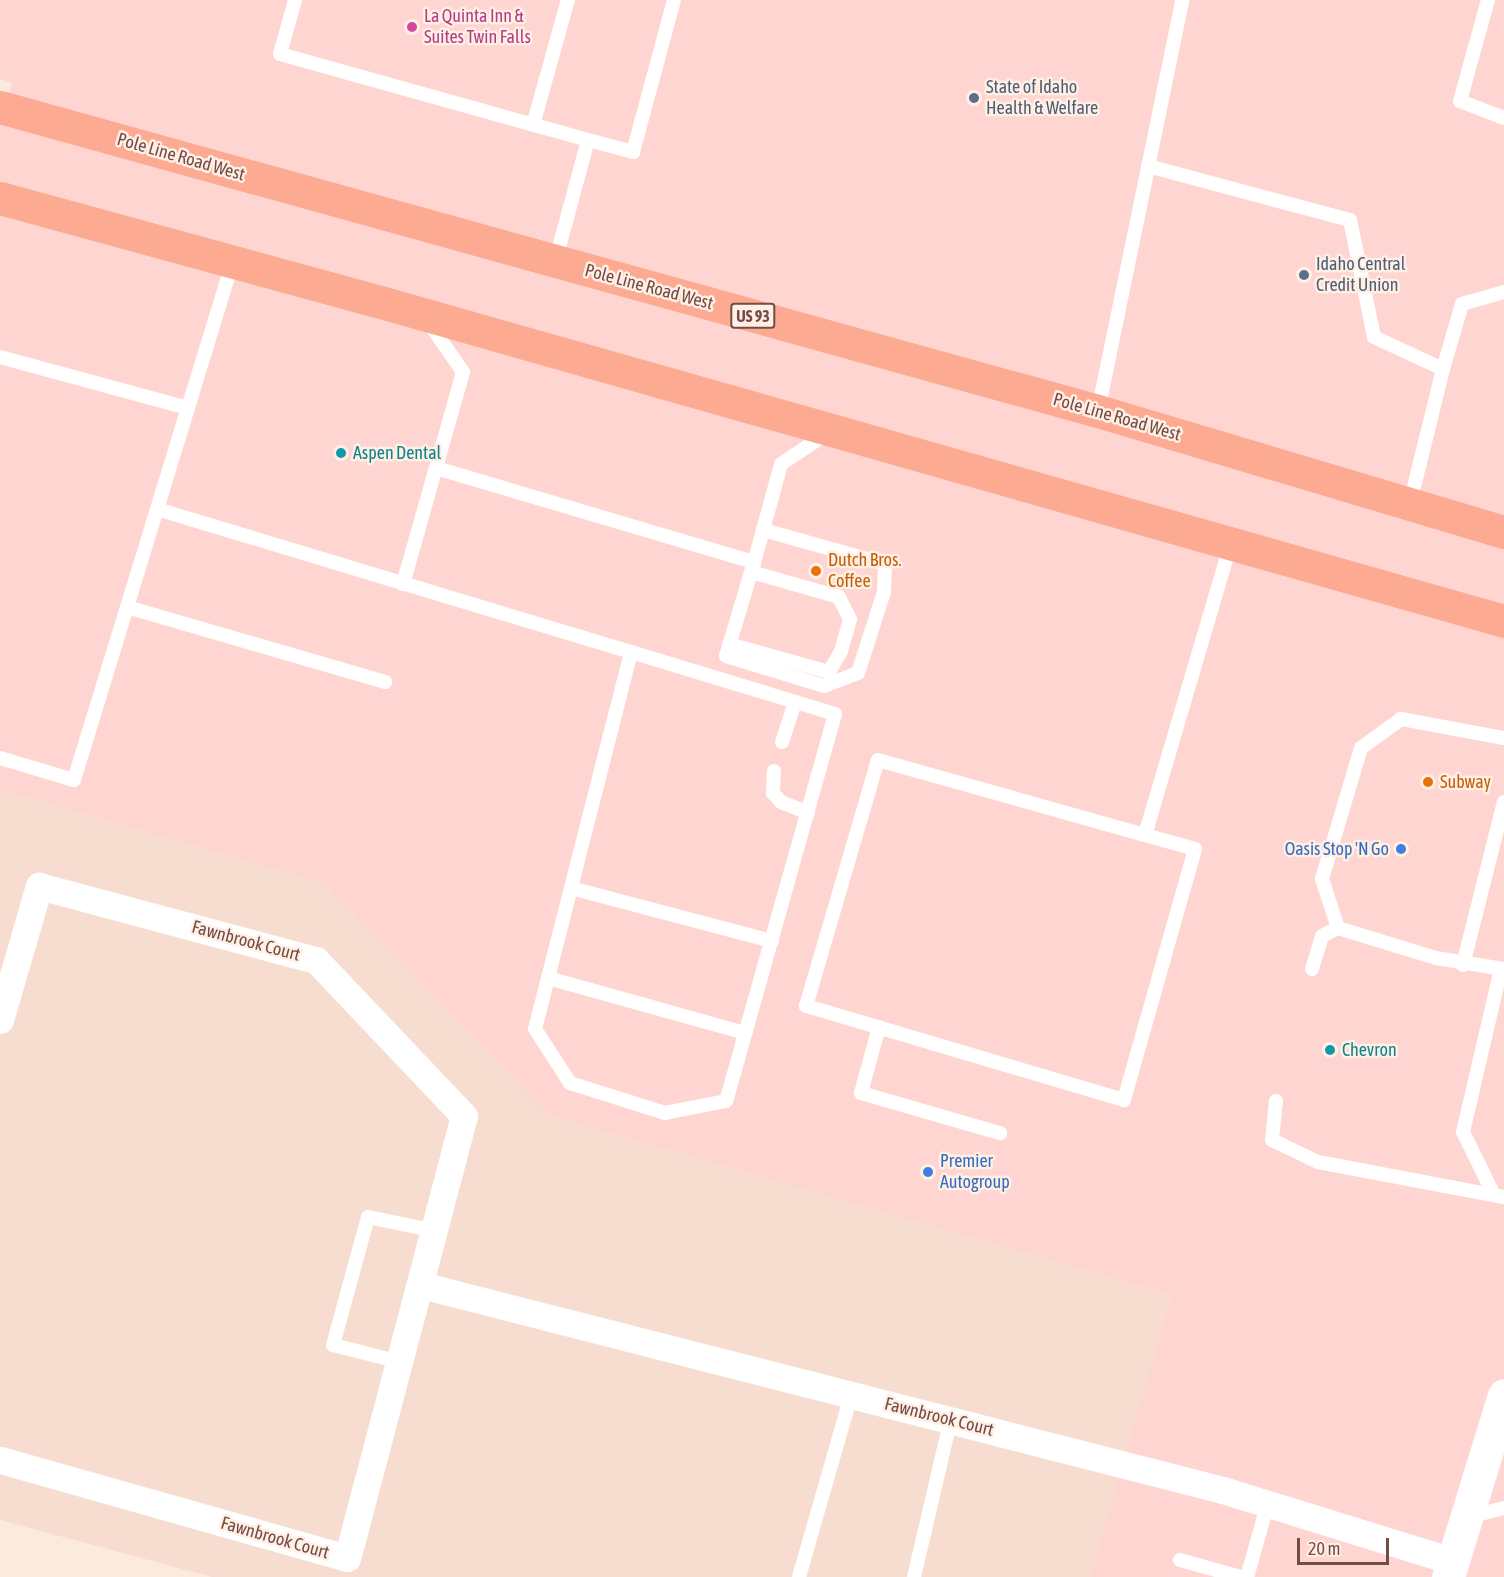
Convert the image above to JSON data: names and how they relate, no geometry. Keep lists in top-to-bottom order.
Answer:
{
  "streets": {
    "highway": ["Pole Line Road West", "US 93"],
    "street": ["Fawnbrook Court"]
  },
  "places": [
    "La Quinta Inn & Suites Twin Falls",
    "State of Idaho Health & Welfare",
    "Idaho Central Credit Union",
    "Aspen Dental",
    "Dutch Bros. Coffee",
    "Subway",
    "Oasis Stop 'N Go",
    "Chevron",
    "Premier Autogroup"
  ],
  "scale_bar": "20 m"
}
